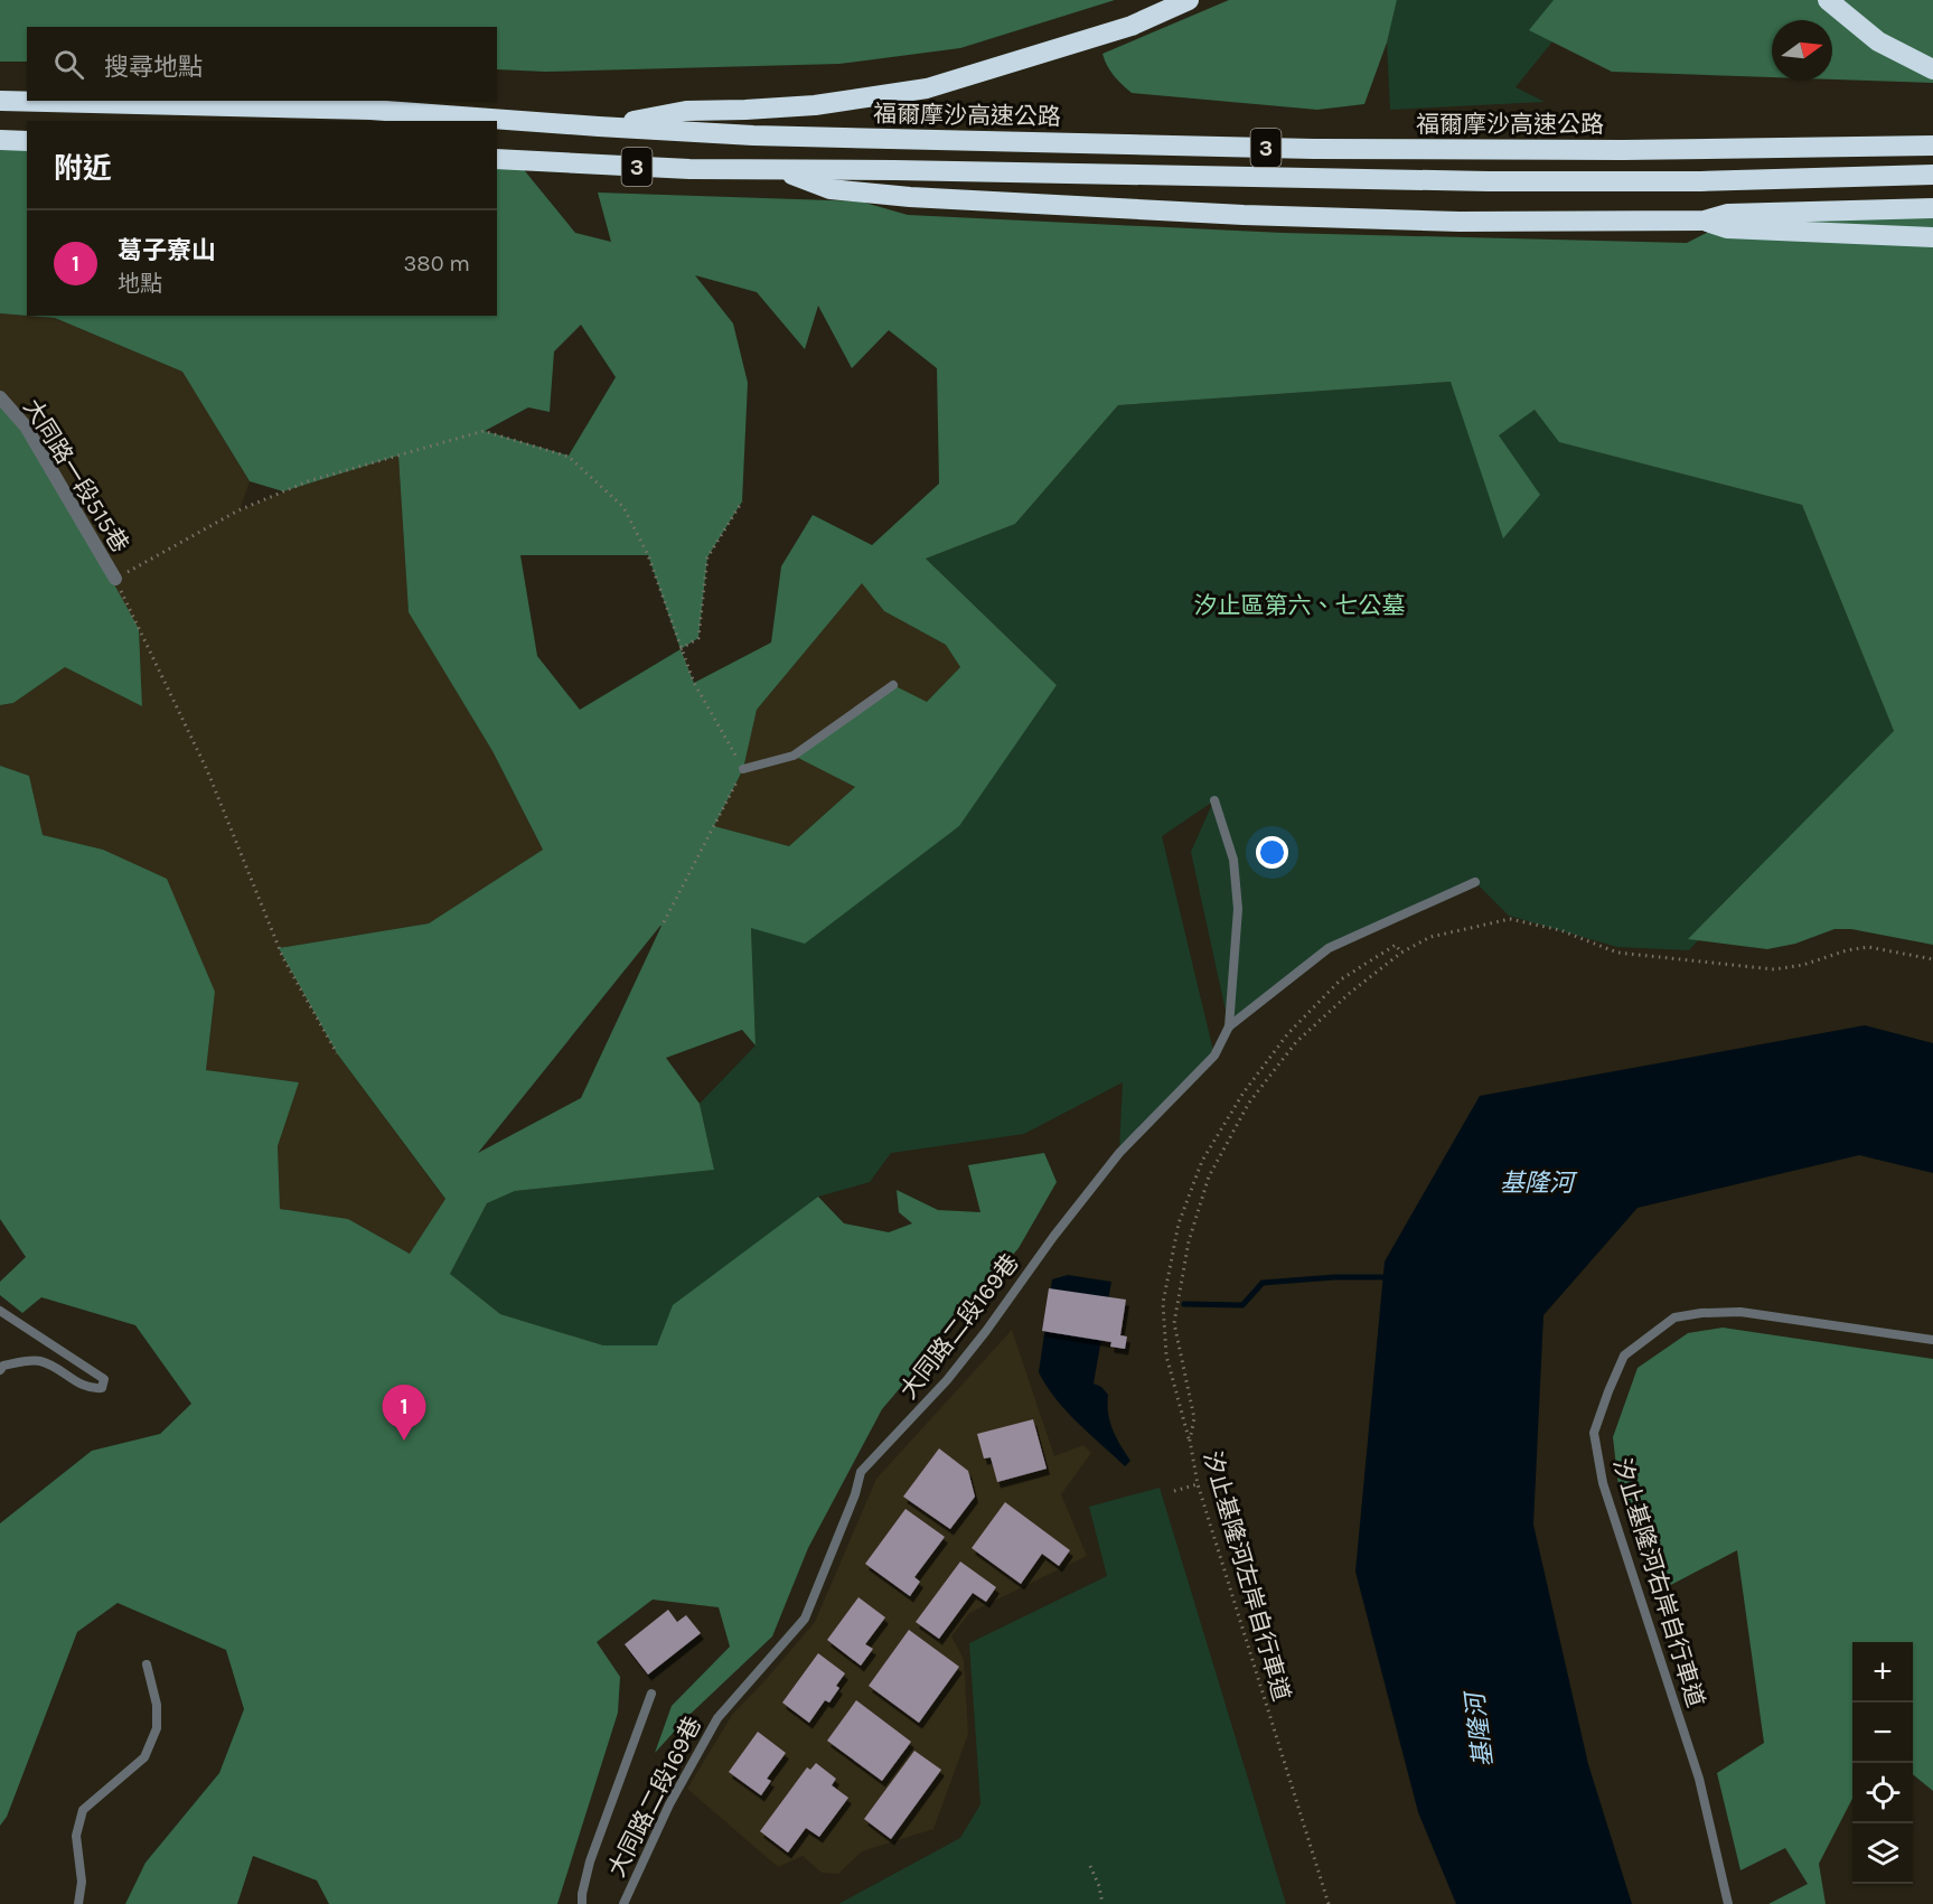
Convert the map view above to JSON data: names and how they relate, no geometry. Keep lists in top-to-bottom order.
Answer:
{
  "streets": {
    "highway": ["福爾摩沙高速公路", "3"],
    "street": ["大同路一段515巷"],
    "lane": ["大同路二段169巷", "汐止基隆河右岸自行車道"],
    "path": ["汐止基隆河左岸自行車道"]
  },
  "water": ["基隆河"],
  "parks": ["汐止區第六、七公墓"],
  "north": "right",
  "page": {
    "search": "搜尋地點",
    "heading": "附近",
    "list": [
      {
        "mark": "1",
        "name": "葛子寮山",
        "note": "地點",
        "value": "380 m"
      }
    ],
    "pins": "1",
    "map_buttons": ["+", "−"]
  }
}
